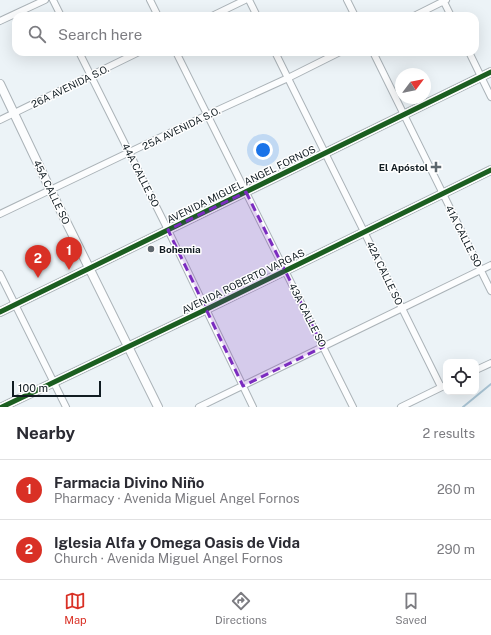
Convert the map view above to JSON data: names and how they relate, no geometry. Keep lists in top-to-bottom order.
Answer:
{
  "streets": {
    "street": [
      "26A AVENIDA S.O.",
      "25A AVENIDA S.O.",
      "44A CALLE SO",
      "AVENIDA MIGUEL ANGEL FORNOS",
      "45A CALLE SO",
      "41A CALLE SO",
      "42A CALLE SO",
      "AVENIDA ROBERTO VARGAS",
      "43A CALLE SO"
    ]
  },
  "crossings": [
    ["26A AVENIDA S.O.", "44A CALLE SO"],
    ["26A AVENIDA S.O.", "45A CALLE SO"],
    ["25A AVENIDA S.O.", "44A CALLE SO"],
    ["25A AVENIDA S.O.", "45A CALLE SO"],
    ["25A AVENIDA S.O.", "42A CALLE SO"],
    ["25A AVENIDA S.O.", "43A CALLE SO"],
    ["44A CALLE SO", "AVENIDA MIGUEL ANGEL FORNOS"],
    ["44A CALLE SO", "AVENIDA ROBERTO VARGAS"],
    ["AVENIDA MIGUEL ANGEL FORNOS", "45A CALLE SO"],
    ["AVENIDA MIGUEL ANGEL FORNOS", "41A CALLE SO"],
    ["AVENIDA MIGUEL ANGEL FORNOS", "42A CALLE SO"],
    ["AVENIDA MIGUEL ANGEL FORNOS", "43A CALLE SO"],
    ["45A CALLE SO", "AVENIDA ROBERTO VARGAS"],
    ["41A CALLE SO", "AVENIDA ROBERTO VARGAS"],
    ["42A CALLE SO", "AVENIDA ROBERTO VARGAS"],
    ["AVENIDA ROBERTO VARGAS", "43A CALLE SO"]
  ],
  "places": {
    "health": ["El Apóstol"],
    "other": ["Bohemia"]
  },
  "scale_bar": "100 m",
  "north": "top right",
  "page": {
    "search": "Search here",
    "pins": ["1", "2"],
    "scale": "100 m",
    "heading": ["Nearby", "2 results"],
    "list": [
      {
        "mark": "1",
        "name": "Farmacia Divino Niño",
        "note": "Pharmacy · Avenida Miguel Angel Fornos",
        "value": "260 m"
      },
      {
        "mark": "2",
        "name": "Iglesia Alfa y Omega Oasis de Vida",
        "note": "Church · Avenida Miguel Angel Fornos",
        "value": "290 m"
      }
    ],
    "nav": ["Map", "Directions", "Saved"]
  }
}
